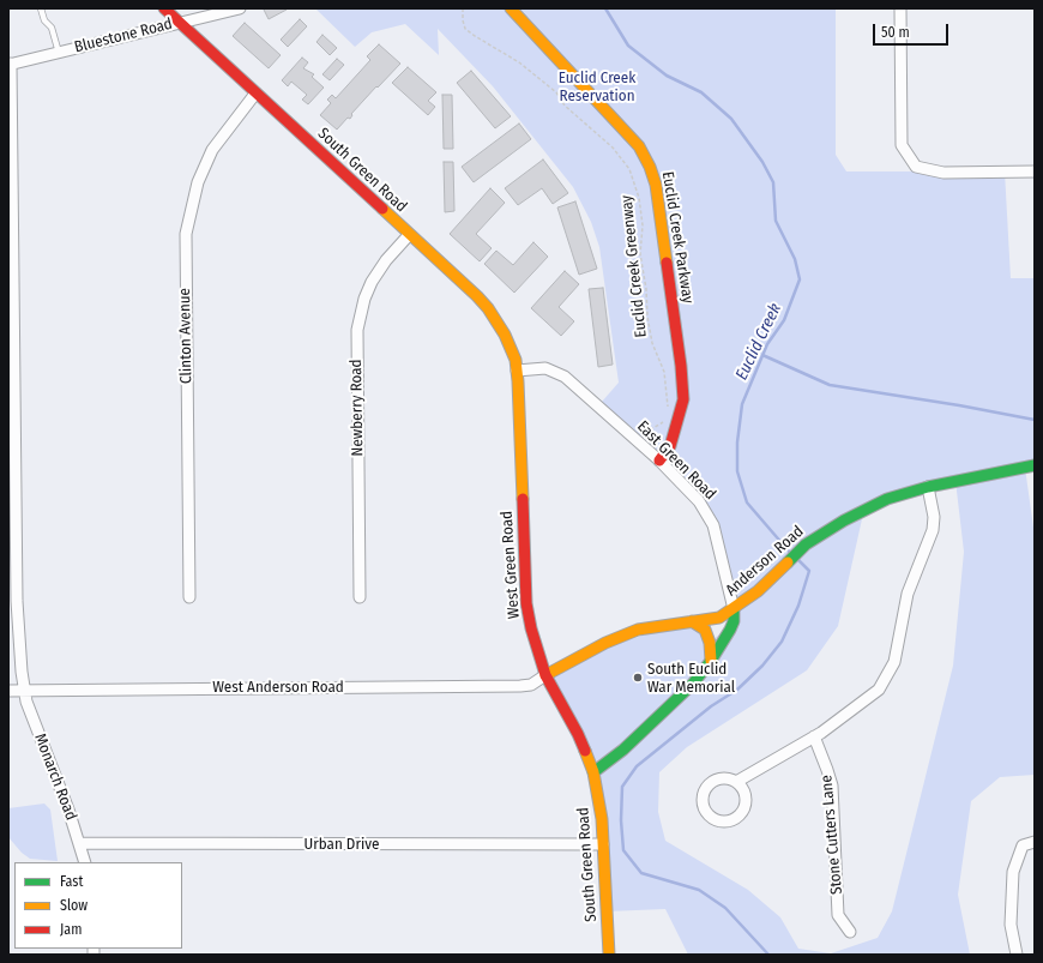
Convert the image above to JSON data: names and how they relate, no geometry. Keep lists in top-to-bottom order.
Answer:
{
  "streets": {
    "street": [
      "Bluestone Road",
      "South Green Road",
      "Euclid Creek Parkway",
      "Clinton Avenue",
      "Newberry Road",
      "East Green Road",
      "Anderson Road",
      "West Green Road",
      "West Anderson Road",
      "Monarch Road",
      "Stone Cutters Lane",
      "Urban Drive"
    ],
    "path": ["Euclid Creek Greenway"]
  },
  "crossings": [
    ["Bluestone Road", "South Green Road"],
    ["Bluestone Road", "Monarch Road"],
    ["South Green Road", "Clinton Avenue"],
    ["South Green Road", "Newberry Road"],
    ["South Green Road", "East Green Road"],
    ["South Green Road", "West Green Road"],
    ["South Green Road", "Urban Drive"],
    ["Euclid Creek Parkway", "East Green Road"],
    ["East Green Road", "Anderson Road"],
    ["East Green Road", "West Green Road"],
    ["Anderson Road", "West Green Road"],
    ["Anderson Road", "West Anderson Road"],
    ["West Green Road", "West Anderson Road"],
    ["West Anderson Road", "Monarch Road"],
    ["Monarch Road", "Urban Drive"]
  ],
  "water": ["Euclid Creek"],
  "parks": ["Euclid Creek Reservation"],
  "places": ["South Euclid War Memorial"],
  "legend": ["Fast", "Slow", "Jam"],
  "scale_bar": "50 m"
}
